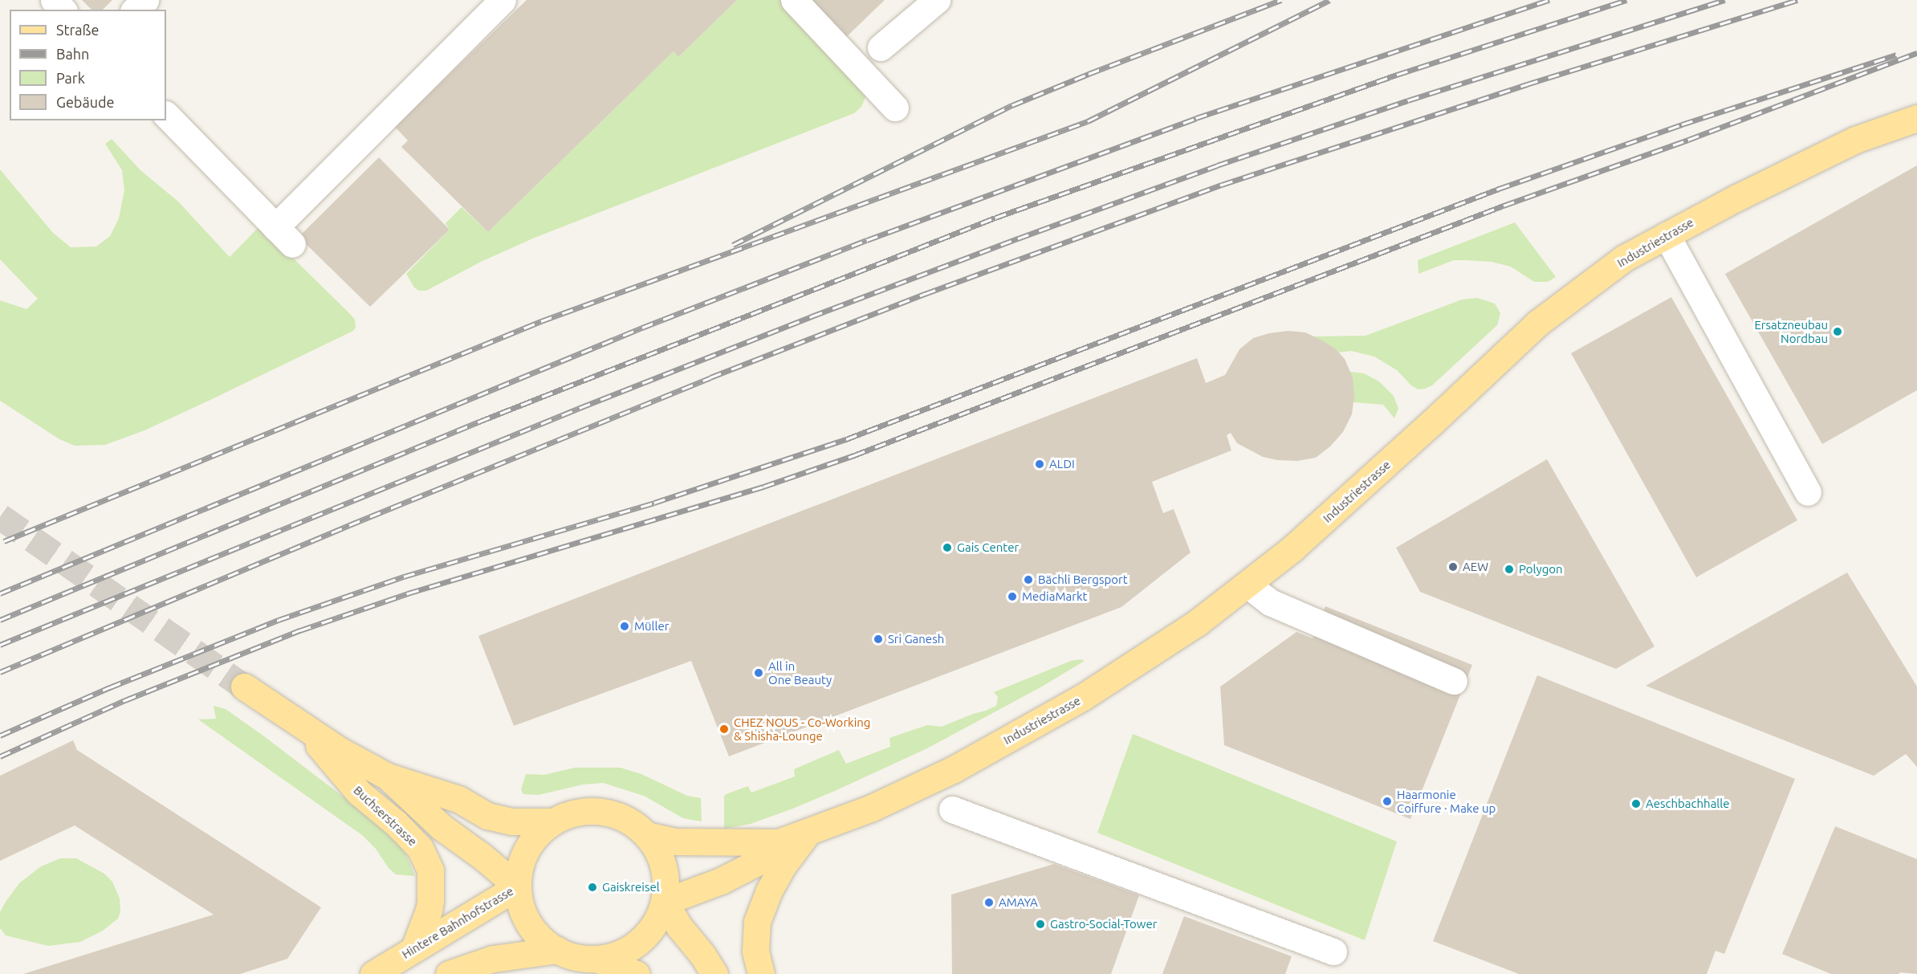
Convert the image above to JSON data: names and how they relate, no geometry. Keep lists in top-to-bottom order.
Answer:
{
  "streets": {
    "main road": ["Industriestrasse", "Buchserstrasse", "Hintere Bahnhofstrasse"]
  },
  "crossings": [
    ["Industriestrasse", "Buchserstrasse"],
    ["Industriestrasse", "Hintere Bahnhofstrasse"],
    ["Buchserstrasse", "Hintere Bahnhofstrasse"]
  ],
  "places": [
    "Ersatzneubau Nordbau",
    "ALDI",
    "Gais Center",
    "AEW",
    "Polygon",
    "Bächli Bergsport",
    "MediaMarkt",
    "Müller",
    "Sri Ganesh",
    "All in One Beauty",
    "CHEZ NOUS - Co-Working & Shisha-Lounge",
    "Haarmonie Coiffure · Make up",
    "Aeschbachhalle",
    "Gaiskreisel",
    "AMAYA",
    "Gastro-Social-Tower"
  ],
  "legend": [
    "Straße",
    "Bahn",
    "Park",
    "Gebäude"
  ]
}
